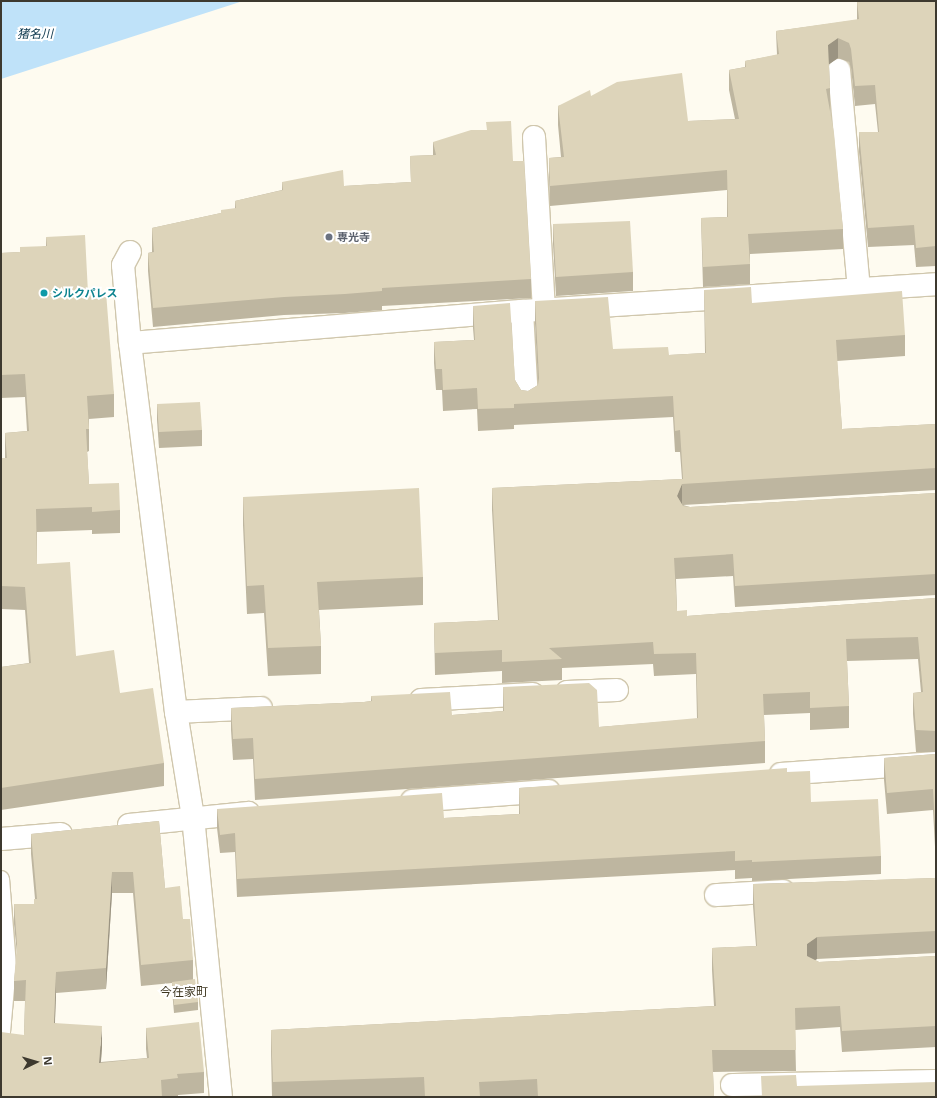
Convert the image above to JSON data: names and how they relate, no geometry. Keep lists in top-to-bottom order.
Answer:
{
  "districts": ["今在家町"],
  "water": ["猪名川"],
  "places": ["専光寺", "シルクパレス"],
  "north": "right"
}
